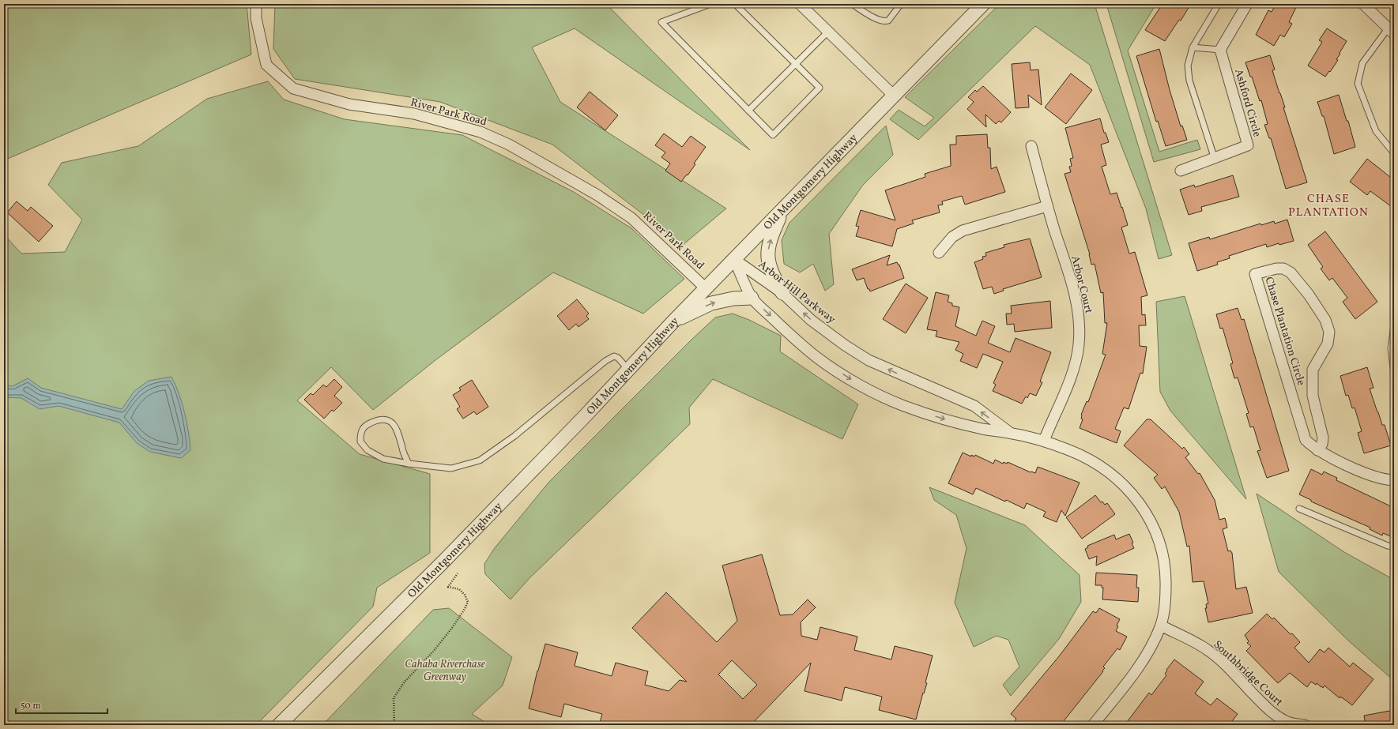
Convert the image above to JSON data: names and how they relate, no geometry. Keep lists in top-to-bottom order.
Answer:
{
  "streets": {
    "street": [
      "Ashford Circle",
      "River Park Road",
      "Old Montgomery Highway",
      "Arbor Court",
      "Arbor Hill Parkway",
      "Chase Plantation Circle",
      "Southbridge Court"
    ]
  },
  "crossings": [
    ["River Park Road", "Old Montgomery Highway"],
    ["Old Montgomery Highway", "Arbor Hill Parkway"],
    ["Arbor Court", "Arbor Hill Parkway"],
    ["Arbor Hill Parkway", "Southbridge Court"]
  ],
  "districts": ["CHASE PLANTATION"],
  "parks": ["Cahaba Riverchase Greenway"],
  "scale_bar": "50 m"
}
